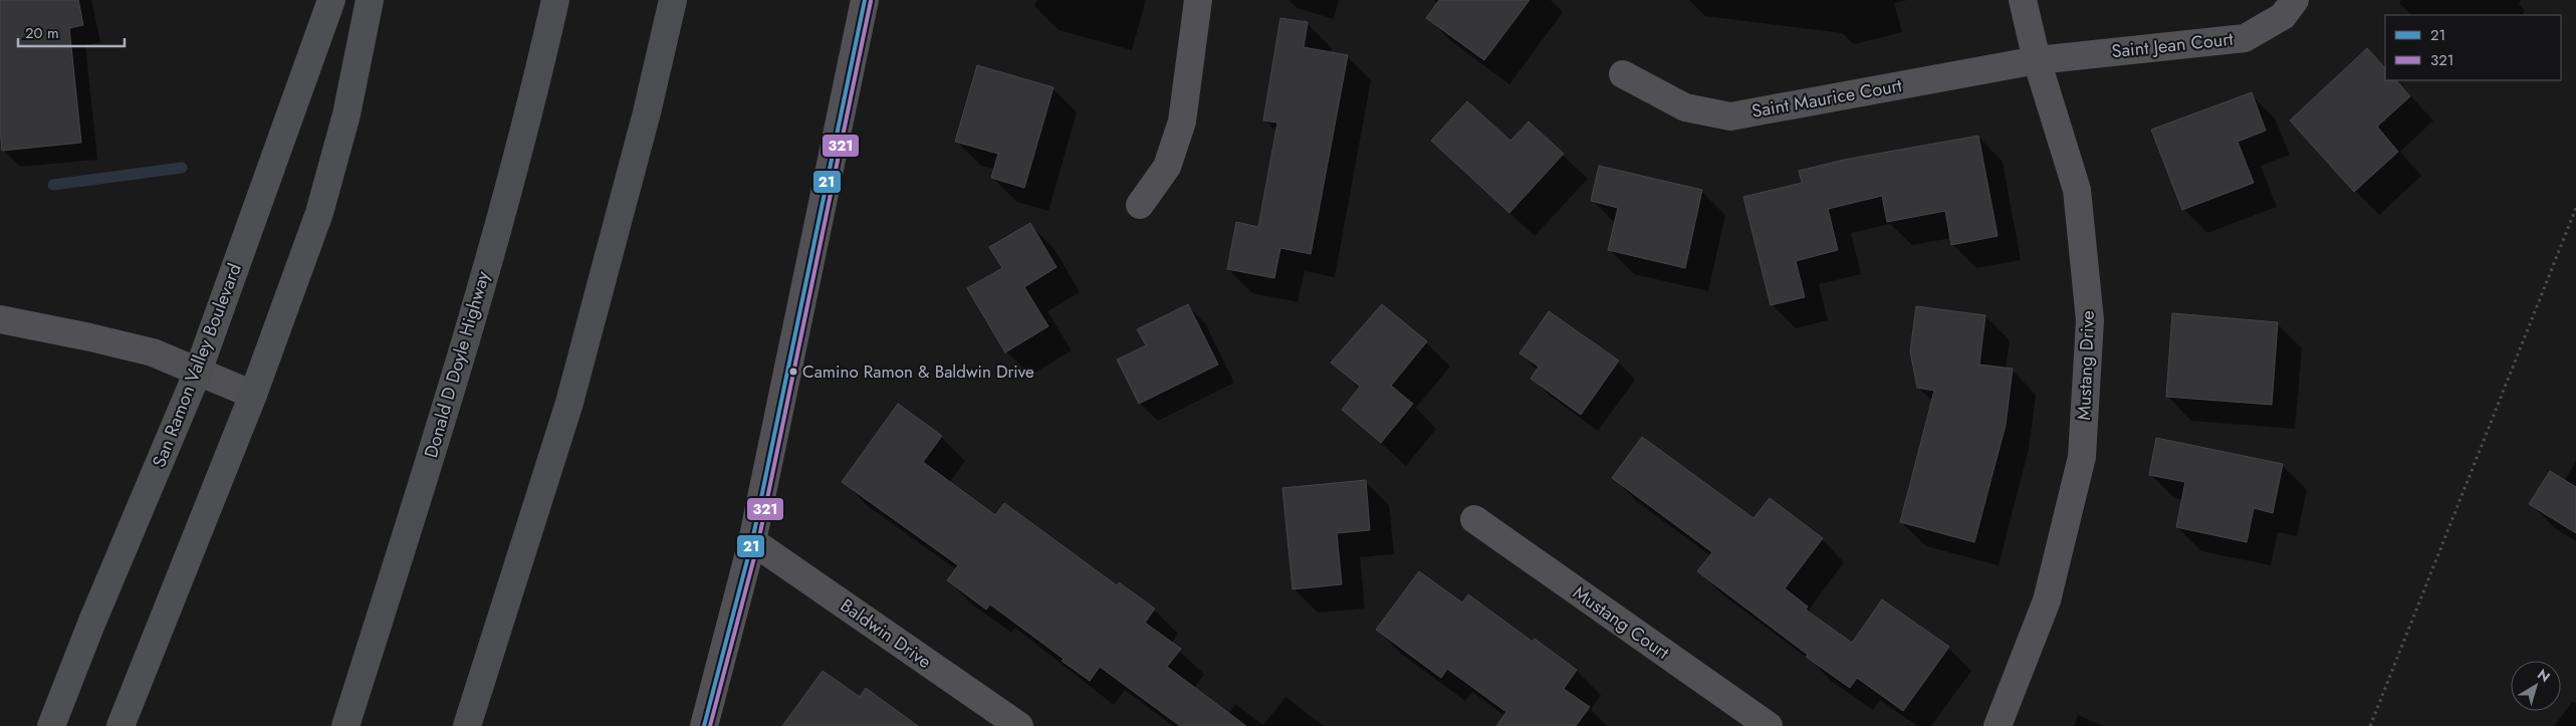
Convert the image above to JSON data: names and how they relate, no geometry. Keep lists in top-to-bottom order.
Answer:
{
  "streets": {
    "highway": ["Donald D Doyle Highway"],
    "main road": ["San Ramon Valley Boulevard"],
    "street": [
      "Saint Jean Court",
      "Saint Maurice Court",
      "Mustang Drive",
      "Mustang Court",
      "Baldwin Drive"
    ]
  },
  "crossings": [
    ["Saint Jean Court", "Saint Maurice Court"],
    ["Saint Jean Court", "Mustang Drive"],
    ["Saint Maurice Court", "Mustang Drive"]
  ],
  "places": ["Camino Ramon & Baldwin Drive"],
  "lines": ["transit line 21", "transit line 321"],
  "legend": ["21", "321"],
  "scale_bar": "20 m",
  "north": "top right"
}
